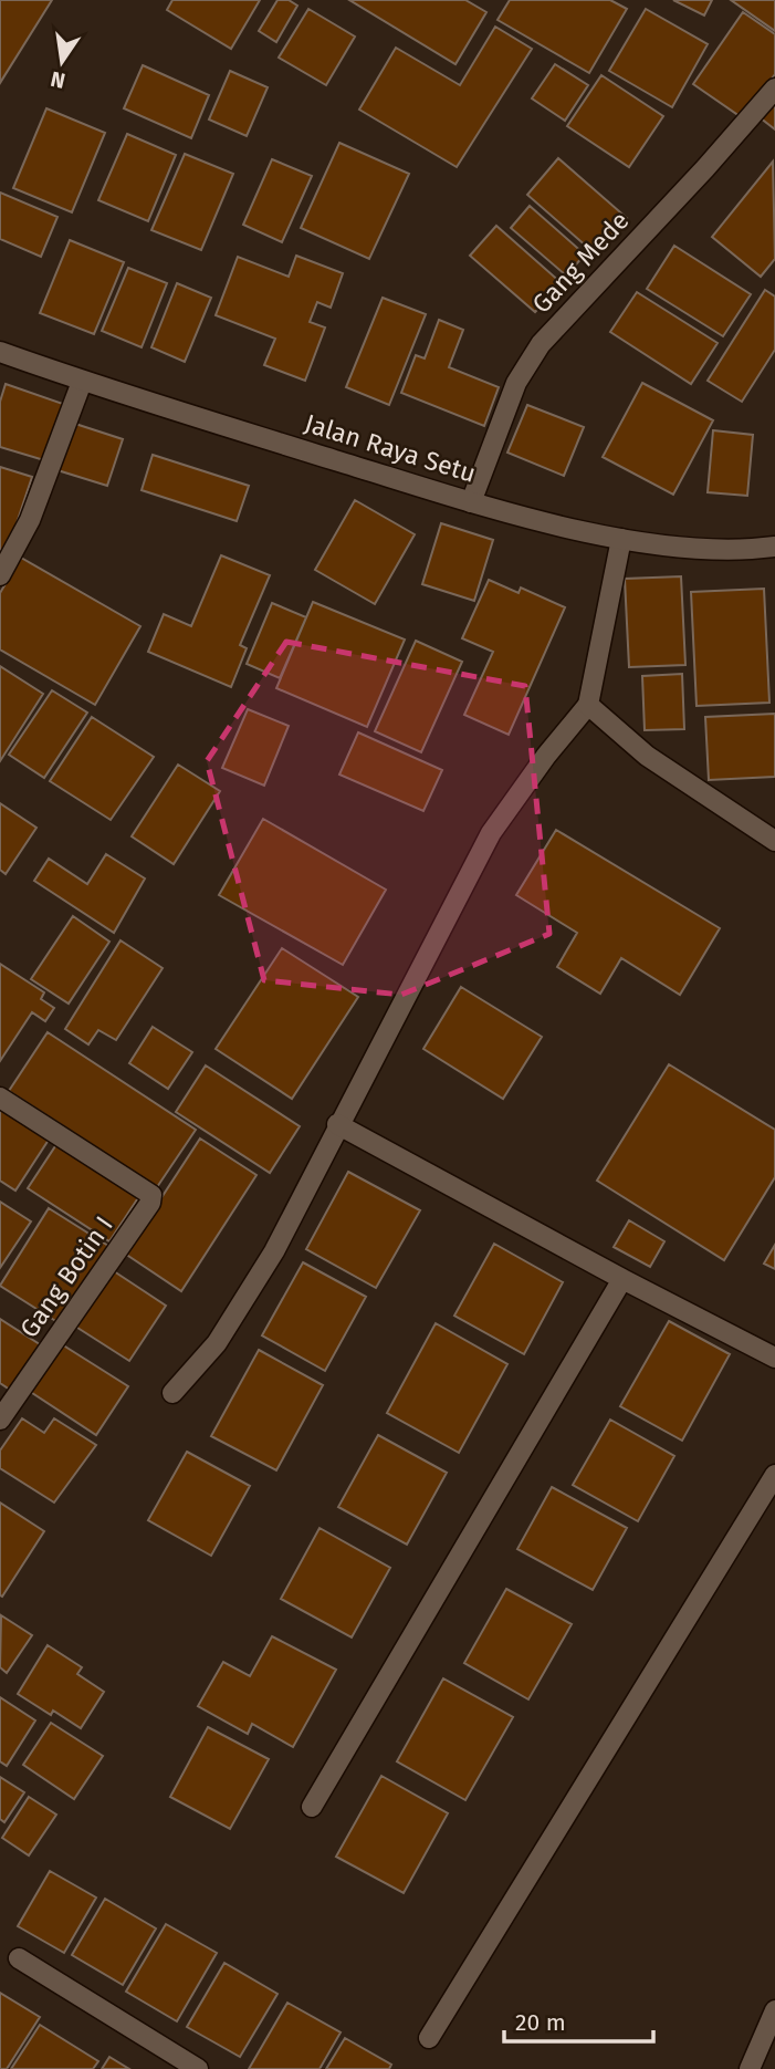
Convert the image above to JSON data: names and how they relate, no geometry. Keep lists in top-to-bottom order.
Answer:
{
  "streets": {
    "street": ["Gang Mede", "Jalan Raya Setu", "Gang Botin I"]
  },
  "crossings": [
    ["Gang Mede", "Jalan Raya Setu"]
  ],
  "scale_bar": "20 m",
  "north": "bottom"
}
